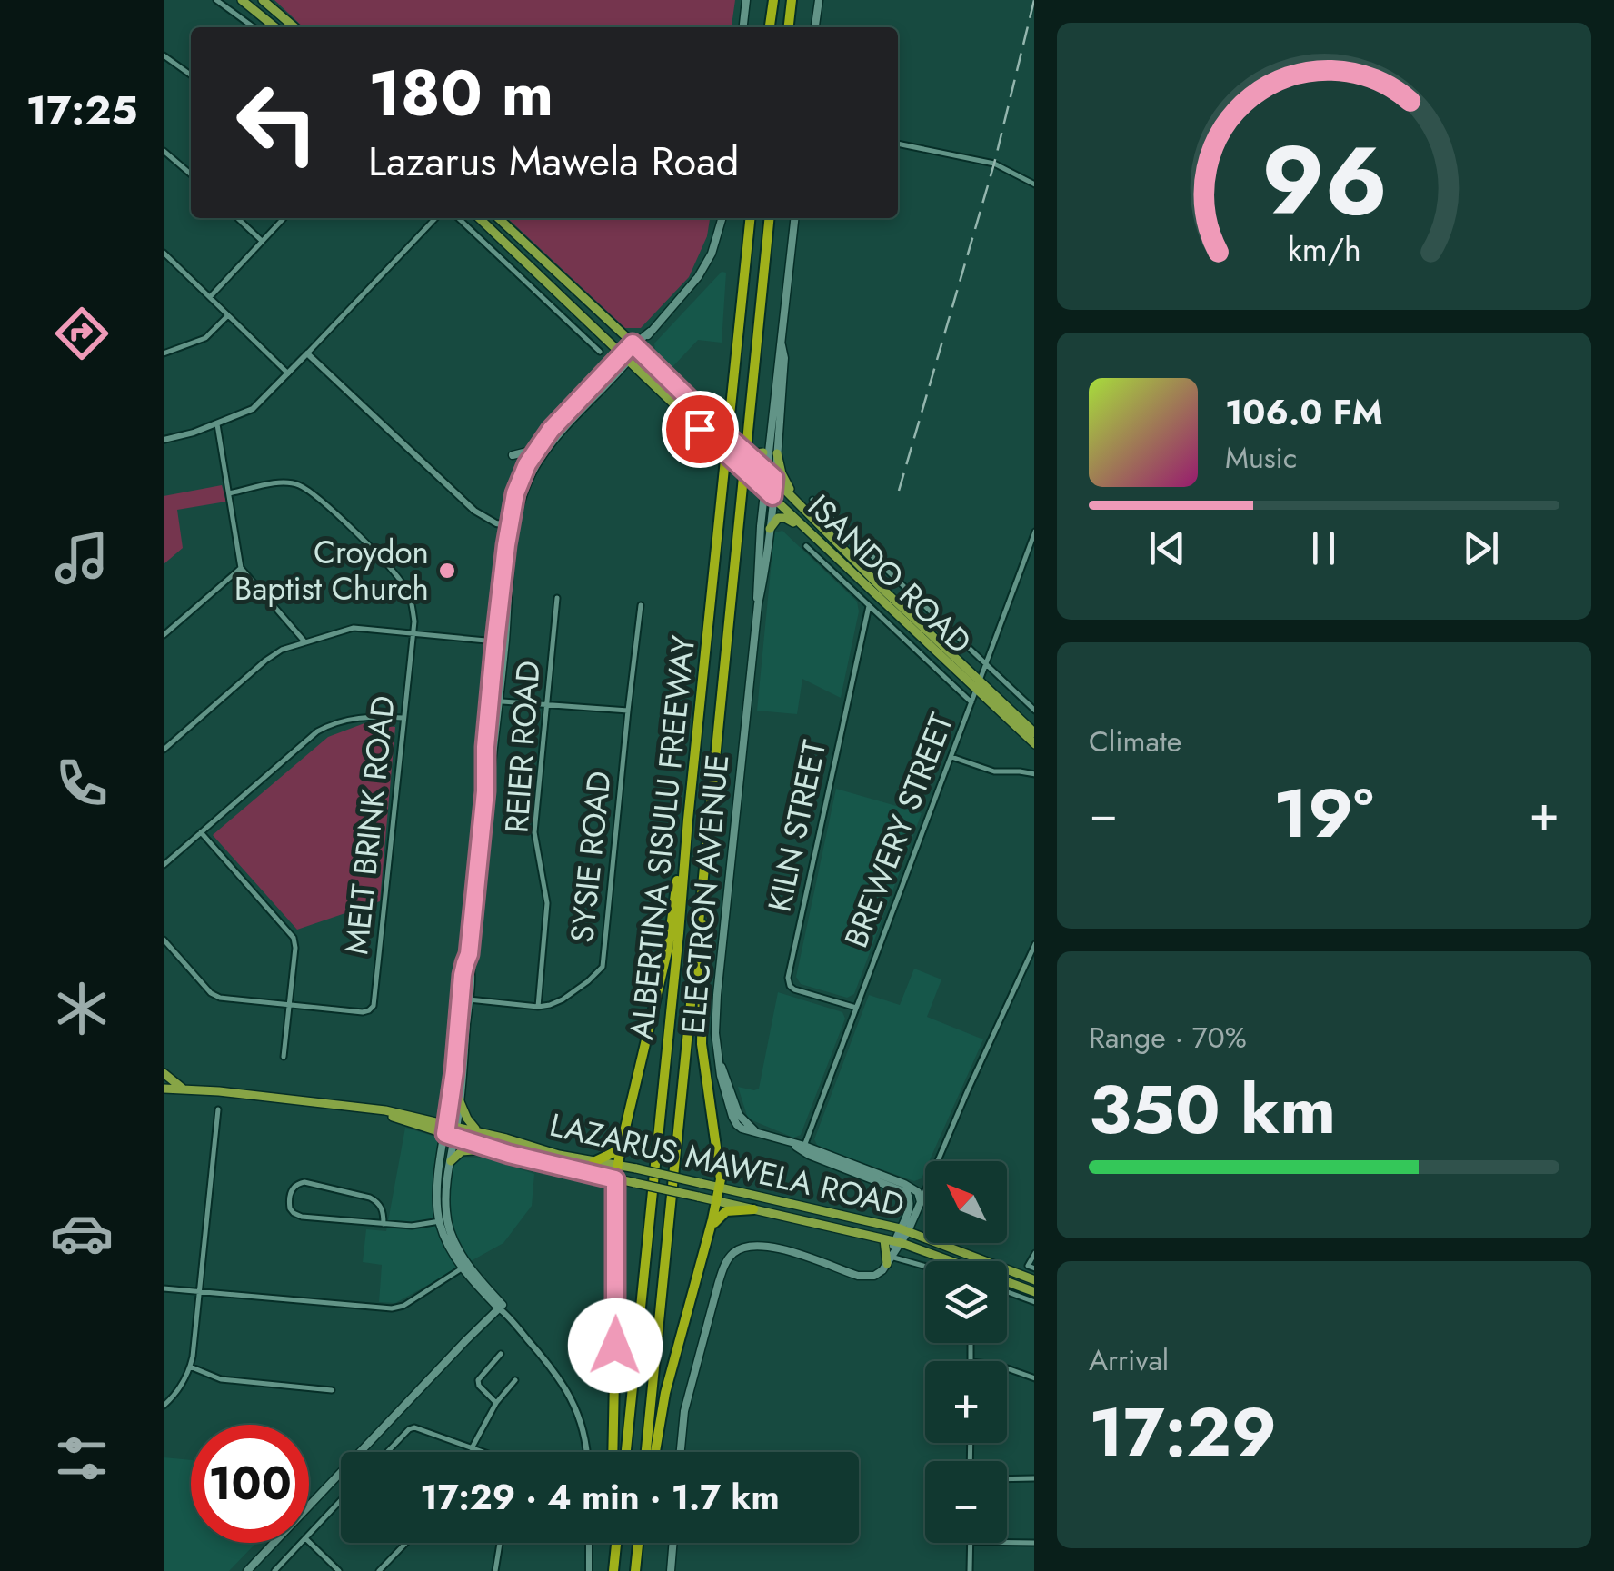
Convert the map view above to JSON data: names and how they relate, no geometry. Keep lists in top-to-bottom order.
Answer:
{
  "streets": {
    "highway": ["ALBERTINA SISULU FREEWAY"],
    "main road": ["ISANDO ROAD", "ELECTRON AVENUE", "LAZARUS MAWELA ROAD"],
    "street": [
      "REIER ROAD",
      "MELT BRINK ROAD",
      "KILN STREET",
      "BREWERY STREET",
      "SYSIE ROAD"
    ]
  },
  "crossings": [
    ["ISANDO ROAD", "BREWERY STREET"],
    ["ISANDO ROAD", "ELECTRON AVENUE"],
    ["REIER ROAD", "SYSIE ROAD"],
    ["KILN STREET", "BREWERY STREET"],
    ["BREWERY STREET", "ELECTRON AVENUE"],
    ["ELECTRON AVENUE", "LAZARUS MAWELA ROAD"]
  ],
  "places": ["Croydon Baptist Church"],
  "north": "top left",
  "page": {
    "tabs": "17:25",
    "turn": ["180 m", "Lazarus Mawela Road"],
    "song": ["106.0 FM", "Music"],
    "tile": [
      "Climate",
      ["Range · 70%", "350 km"],
      ["Arrival", "17:29"]
    ],
    "heat": ["−", "19°", "+"],
    "map_buttons": ["+", "−"],
    "limit": "100",
    "trip": "17:29 · 4 min · 1.7 km",
    "gauge": ["96", "km/h"]
  }
}
